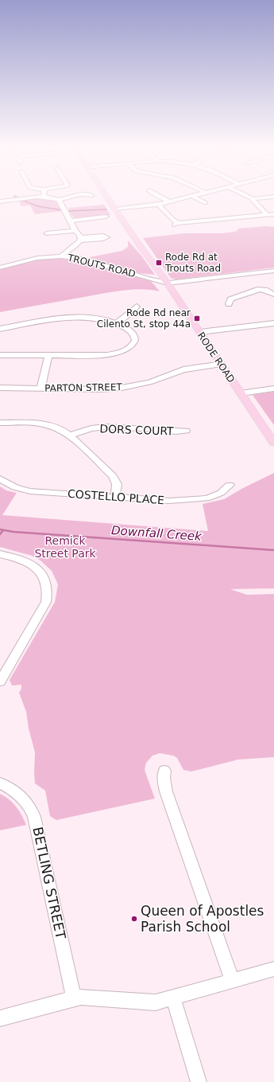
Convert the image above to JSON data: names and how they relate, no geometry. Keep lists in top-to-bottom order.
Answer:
{
  "streets": {
    "main road": ["RODE ROAD"],
    "street": [
      "TROUTS ROAD",
      "PARTON STREET",
      "DORS COURT",
      "COSTELLO PLACE",
      "BETLING STREET"
    ]
  },
  "crossings": [
    ["TROUTS ROAD", "RODE ROAD"],
    ["RODE ROAD", "PARTON STREET"]
  ],
  "water": ["Downfall Creek"],
  "parks": ["Remick Street Park"],
  "places": {
    "transit": ["Rode Rd at Trouts Road", "Rode Rd near Cilento St, stop 44a"],
    "other": ["Queen of Apostles Parish School"]
  }
}
